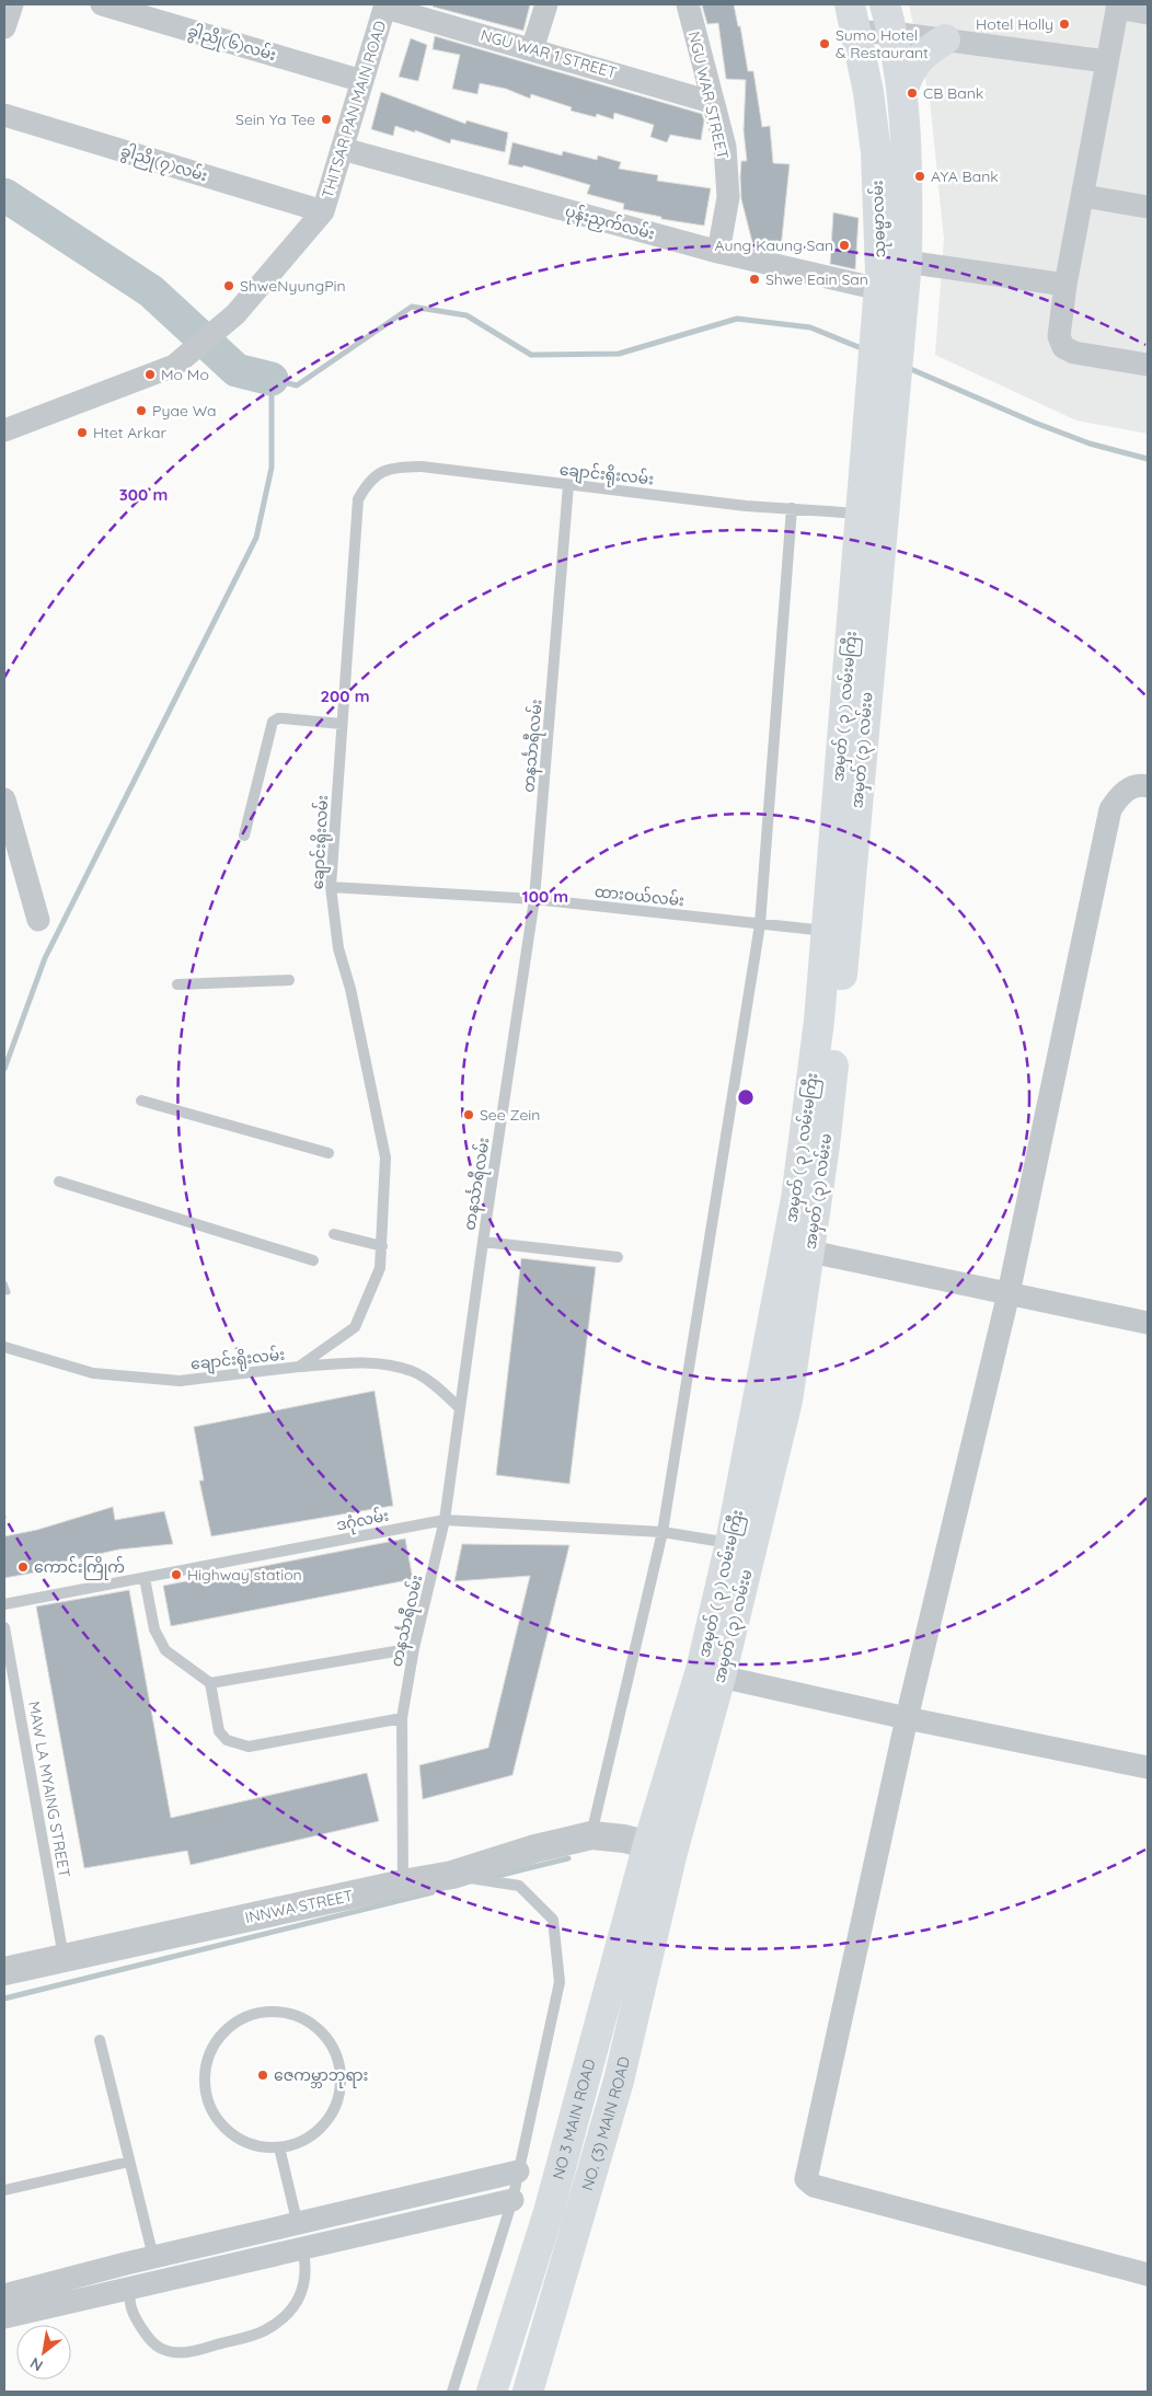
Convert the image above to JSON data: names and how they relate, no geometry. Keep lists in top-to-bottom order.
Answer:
{
  "streets": {
    "main road": [
      "သုဓမ္မာလမ်း",
      "အမှတ် ( ၃ ) လမ်းမကြီး",
      "အမှတ် (၃) လမ်းမ",
      "NO 3 MAIN ROAD",
      "NO. (3) MAIN ROAD"
    ],
    "street": [
      "ခွါညို(၆)လမ်း",
      "NGU WAR 1 STREET",
      "NGU WAR STREET",
      "THITSAR PAN MAIN ROAD",
      "ခွါညို(၇)လမ်း",
      "ပုန်းညှက်လမ်း",
      "INNWA STREET"
    ],
    "lane": [
      "ချောင်းရိုးလမ်း",
      "တနင်္သာရီလမ်း",
      "ထားဝယ်လမ်း",
      "ဒဂုံလမ်း",
      "MAW LA MYAING STREET"
    ]
  },
  "crossings": [
    ["ခွါညို(၆)လမ်း", "THITSAR PAN MAIN ROAD"],
    ["NGU WAR 1 STREET", "NGU WAR STREET"],
    ["NGU WAR 1 STREET", "THITSAR PAN MAIN ROAD"],
    ["NGU WAR STREET", "ပုန်းညှက်လမ်း"],
    ["THITSAR PAN MAIN ROAD", "ခွါညို(၇)လမ်း"],
    ["THITSAR PAN MAIN ROAD", "ပုန်းညှက်လမ်း"],
    ["သုဓမ္မာလမ်း", "ပုန်းညှက်လမ်း"],
    ["သုဓမ္မာလမ်း", "အမှတ် ( ၃ ) လမ်းမကြီး"],
    ["ချောင်းရိုးလမ်း", "အမှတ် ( ၃ ) လမ်းမကြီး"],
    ["ချောင်းရိုးလမ်း", "တနင်္သာရီလမ်း"],
    ["ချောင်းရိုးလမ်း", "ထားဝယ်လမ်း"],
    ["အမှတ် ( ၃ ) လမ်းမကြီး", "အမှတ် (၃) လမ်းမ"],
    ["အမှတ် ( ၃ ) လမ်းမကြီး", "ထားဝယ်လမ်း"],
    ["အမှတ် ( ၃ ) လမ်းမကြီး", "ဒဂုံလမ်း"],
    ["အမှတ် ( ၃ ) လမ်းမကြီး", "INNWA STREET"],
    ["အမှတ် ( ၃ ) လမ်းမကြီး", "NO 3 MAIN ROAD"],
    ["အမှတ် ( ၃ ) လမ်းမကြီး", "NO. (3) MAIN ROAD"],
    ["တနင်္သာရီလမ်း", "ထားဝယ်လမ်း"],
    ["တနင်္သာရီလမ်း", "ဒဂုံလမ်း"],
    ["တနင်္သာရီလမ်း", "INNWA STREET"],
    ["MAW LA MYAING STREET", "INNWA STREET"],
    ["INNWA STREET", "NO 3 MAIN ROAD"],
    ["INNWA STREET", "NO. (3) MAIN ROAD"],
    ["NO 3 MAIN ROAD", "NO. (3) MAIN ROAD"]
  ],
  "places": [
    "Hotel Holly",
    "Sumo Hotel & Restaurant",
    "CB Bank",
    "Sein Ya Tee",
    "AYA Bank",
    "Aung Kaung San",
    "Shwe Eain San",
    "ShweNyungPin",
    "Mo Mo",
    "Pyae Wa",
    "Htet Arkar",
    "See Zein",
    "ကောင်းကြိုက်",
    "Highway station",
    "ဇေကမ္ဘာဘုရား"
  ],
  "north": "bottom left",
  "rings": ["300 m", "200 m", "100 m"]
}
